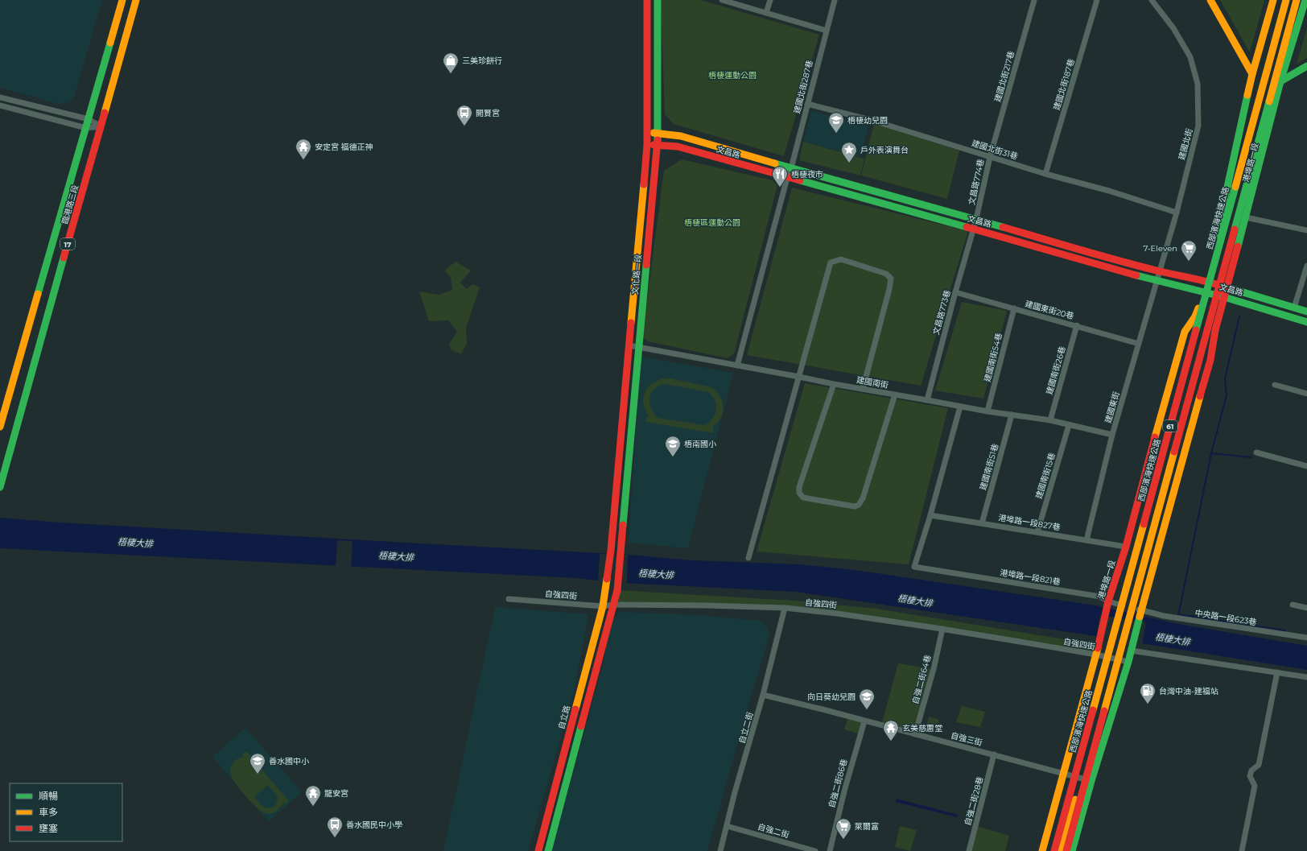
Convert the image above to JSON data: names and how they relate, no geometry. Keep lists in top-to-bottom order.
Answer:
{
  "streets": {
    "main road": [
      "文昌路",
      "港埠路一段",
      "臨港路三段",
      "西部濱海快速公路",
      "17",
      "文化路一段",
      "61",
      "自立路"
    ],
    "street": [
      "建國北街217巷",
      "建國北街187巷",
      "建國北街287巷",
      "建國北街",
      "建國北街31巷",
      "文昌路774巷",
      "建國東街20巷",
      "文昌路773巷",
      "建國南街54巷",
      "建國南街26巷",
      "建國南街",
      "建國東街",
      "建國南街51巷",
      "建國南街15巷",
      "港埠路一段827巷",
      "港埠路一段821巷",
      "自強四街",
      "中央路一段623巷",
      "自強二街64巷",
      "自立二街",
      "自強三街",
      "自強二街86巷",
      "自強二街28巷",
      "自強二街"
    ]
  },
  "crossings": [
    ["建國北街217巷", "建國北街31巷"],
    ["建國北街217巷", "文昌路774巷"],
    ["建國北街187巷", "建國北街31巷"],
    ["建國北街287巷", "建國北街31巷"],
    ["建國北街287巷", "文昌路"],
    ["建國北街287巷", "建國南街"],
    ["建國北街", "建國北街31巷"],
    ["建國北街", "文昌路"],
    ["建國北街", "建國東街"],
    ["建國北街31巷", "文昌路774巷"],
    ["文昌路", "港埠路一段"],
    ["文昌路", "文昌路774巷"],
    ["文昌路", "文化路一段"],
    ["文昌路", "文昌路773巷"],
    ["文昌路", "建國東街"],
    ["港埠路一段", "港埠路一段827巷"],
    ["港埠路一段", "港埠路一段821巷"],
    ["港埠路一段", "自強四街"],
    ["港埠路一段", "中央路一段623巷"],
    ["港埠路一段", "自強三街"],
    ["文昌路774巷", "文昌路773巷"],
    ["文化路一段", "建國南街"],
    ["文化路一段", "自強四街"],
    ["文化路一段", "自立路"],
    ["建國東街20巷", "文昌路773巷"],
    ["建國東街20巷", "建國南街54巷"],
    ["建國東街20巷", "建國南街26巷"],
    ["建國東街20巷", "建國東街"],
    ["文昌路773巷", "建國南街"],
    ["建國南街54巷", "建國南街"],
    ["建國南街26巷", "建國南街"],
    ["建國南街", "建國東街"],
    ["建國南街", "建國南街51巷"],
    ["建國南街", "建國南街15巷"],
    ["建國東街", "港埠路一段827巷"],
    ["建國南街51巷", "港埠路一段827巷"],
    ["建國南街15巷", "港埠路一段827巷"],
    ["港埠路一段827巷", "港埠路一段821巷"],
    ["港埠路一段821巷", "中央路一段623巷"],
    ["自強四街", "自強二街64巷"],
    ["自強四街", "自立路"],
    ["自強四街", "自立二街"],
    ["自強二街64巷", "自強三街"],
    ["自立二街", "自強三街"],
    ["自立二街", "自強二街"],
    ["自強三街", "自強二街86巷"],
    ["自強三街", "自強二街28巷"]
  ],
  "water": ["梧棲大排"],
  "parks": ["梧棲運動公園", "梧棲區運動公園"],
  "places": {
    "shop": ["三美珍餅行"],
    "bus stop": ["開賢宮", "善水國民中小學"],
    "school or university": [
      "梧棲幼兒園",
      "梧南國小",
      "向日葵幼兒園",
      "善水國中小"
    ],
    "temple": ["安定宮 福德正神", "玄美慈惠堂", "龍安宮"],
    "place": ["戶外表演舞台"],
    "restaurant": ["梧棲夜市"],
    "supermarket": ["7-Eleven", "萊爾富"],
    "fuel station": ["台灣中油-建福站"]
  },
  "legend": ["順暢", "車多", "壅塞"]
}
